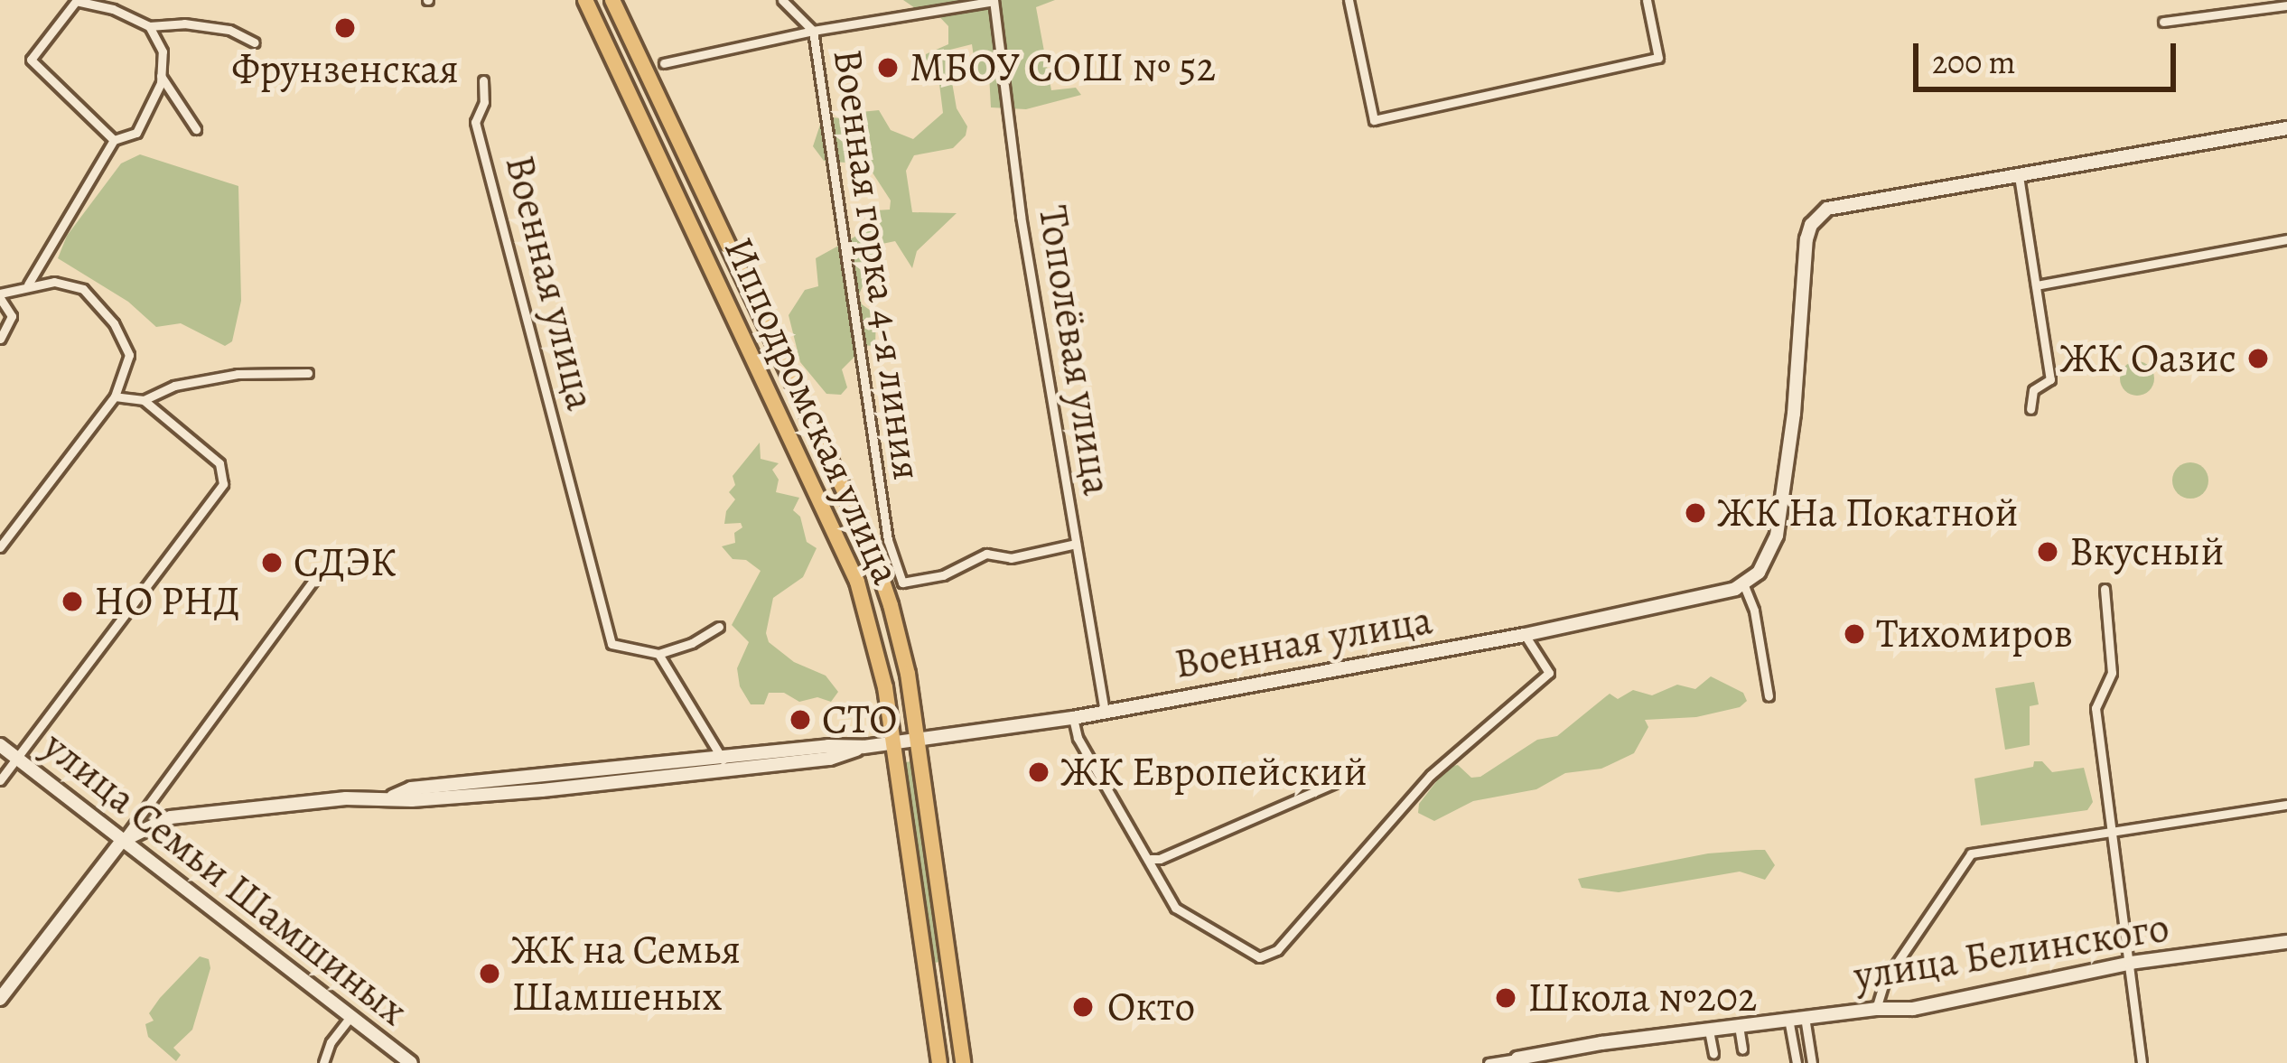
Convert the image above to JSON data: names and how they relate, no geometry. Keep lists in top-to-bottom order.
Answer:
{
  "streets": {
    "highway": ["Ипподромская улица"],
    "main road": ["Военная улица", "улица Семьи Шамшиных", "улица Белинского"],
    "street": ["Военная горка 4-я линия", "Тополёвая улица"]
  },
  "crossings": [
    ["Военная горка 4-я линия", "Тополёвая улица"],
    ["Военная улица", "Тополёвая улица"],
    ["Военная улица", "Ипподромская улица"],
    ["Военная улица", "улица Семьи Шамшиных"]
  ],
  "places": [
    "Фрунзенская",
    "МБОУ СОШ № 52",
    "ЖК Оазис",
    "ЖК На Покатной",
    "Вкусный",
    "СДЭК",
    "НО РНД",
    "Тихомиров",
    "СТО",
    "ЖК Европейский",
    "ЖК на Семья Шамшеных",
    "Школа №202",
    "Окто"
  ],
  "scale_bar": "200 m"
}
